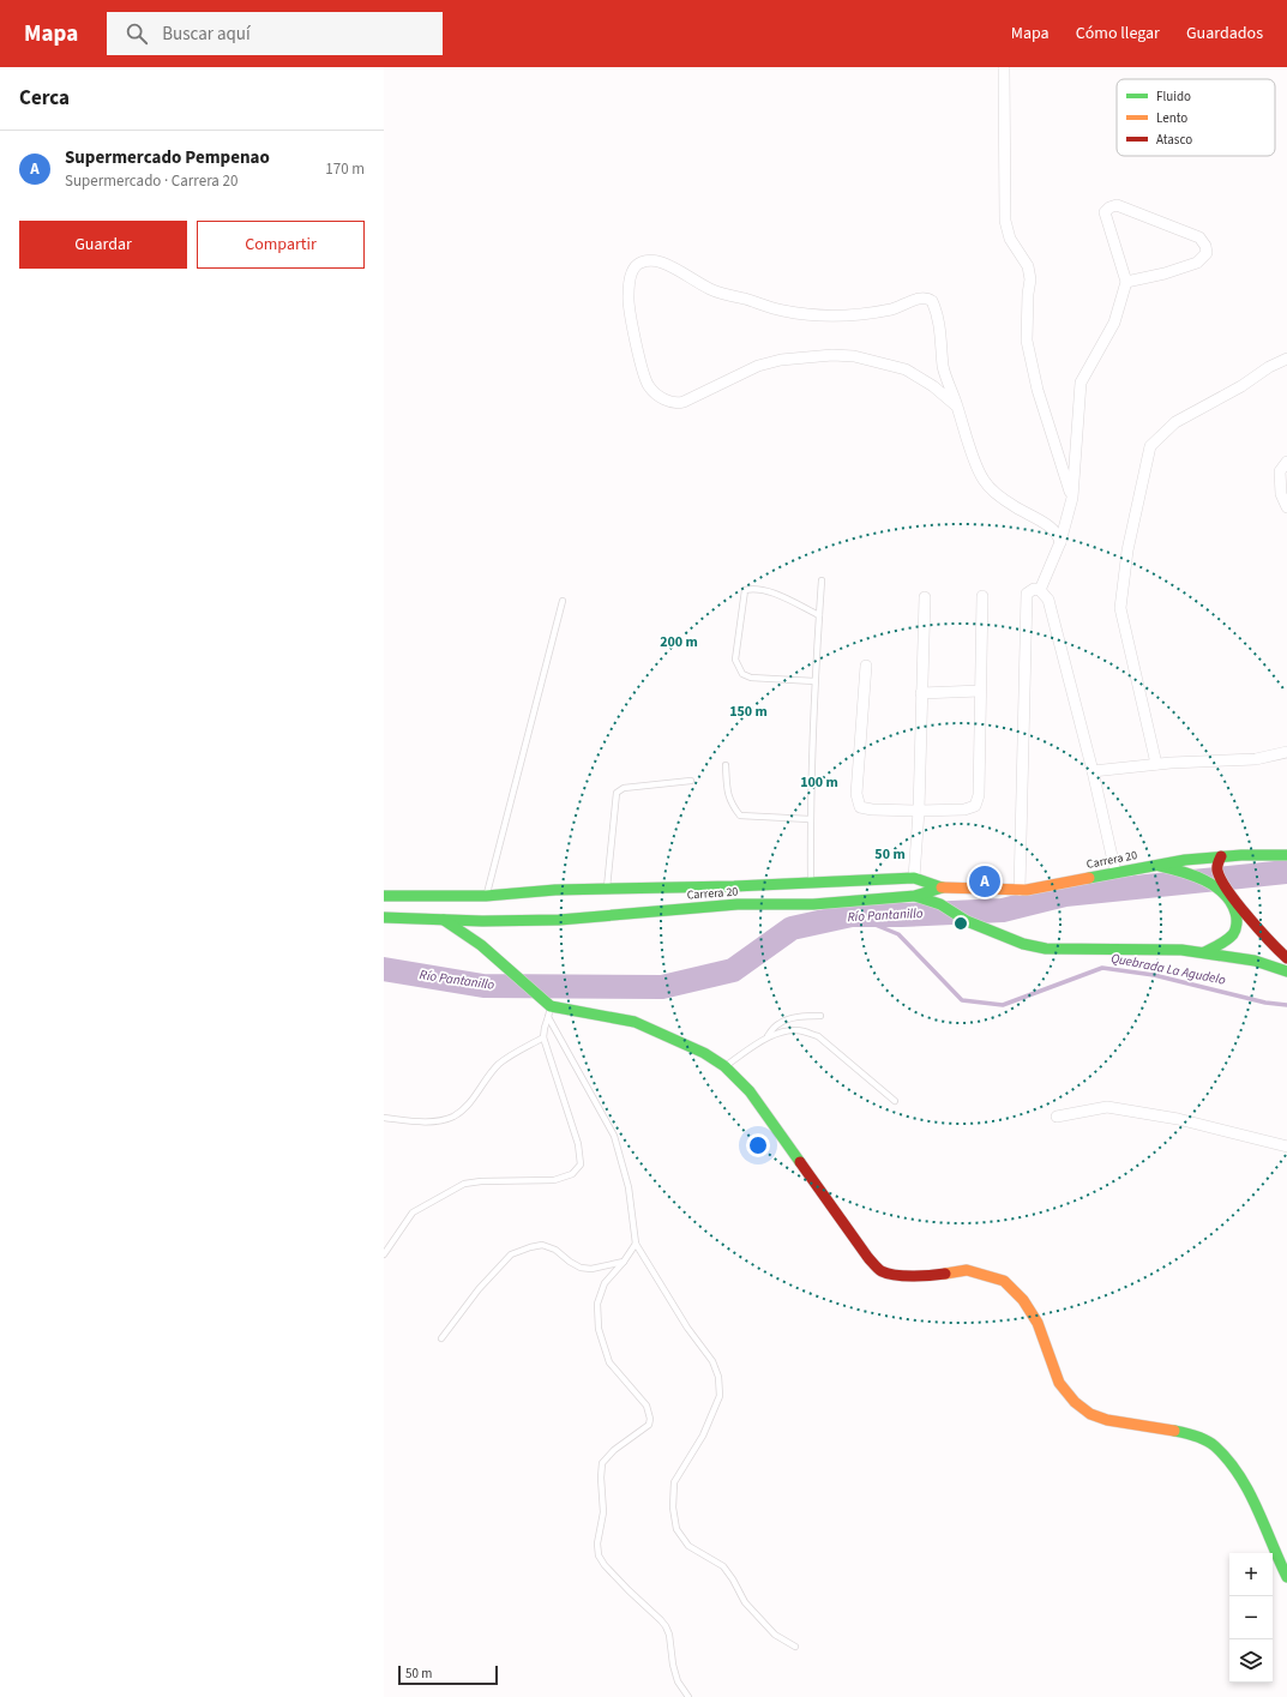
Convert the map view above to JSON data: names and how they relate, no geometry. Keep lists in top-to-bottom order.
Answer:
{
  "streets": {
    "main road": ["Carrera 20"]
  },
  "water": ["Río Pantanillo", "Quebrada La Agudelo"],
  "legend": ["Fluido", "Lento", "Atasco"],
  "scale_bar": "50 m",
  "page": {
    "header": "Mapa",
    "search": "Buscar aquí",
    "nav": ["Mapa", "Cómo llegar", "Guardados"],
    "heading": "Cerca",
    "list": [
      {
        "mark": "A",
        "name": "Supermercado Pempenao",
        "note": "Supermercado · Carrera 20",
        "value": "170 m"
      }
    ],
    "buttons": ["Guardar", "Compartir"],
    "pins": "A",
    "map_buttons": ["+", "−"],
    "scale": "50 m"
  },
  "rings": [
    "200 m",
    "150 m",
    "100 m",
    "50 m"
  ]
}
